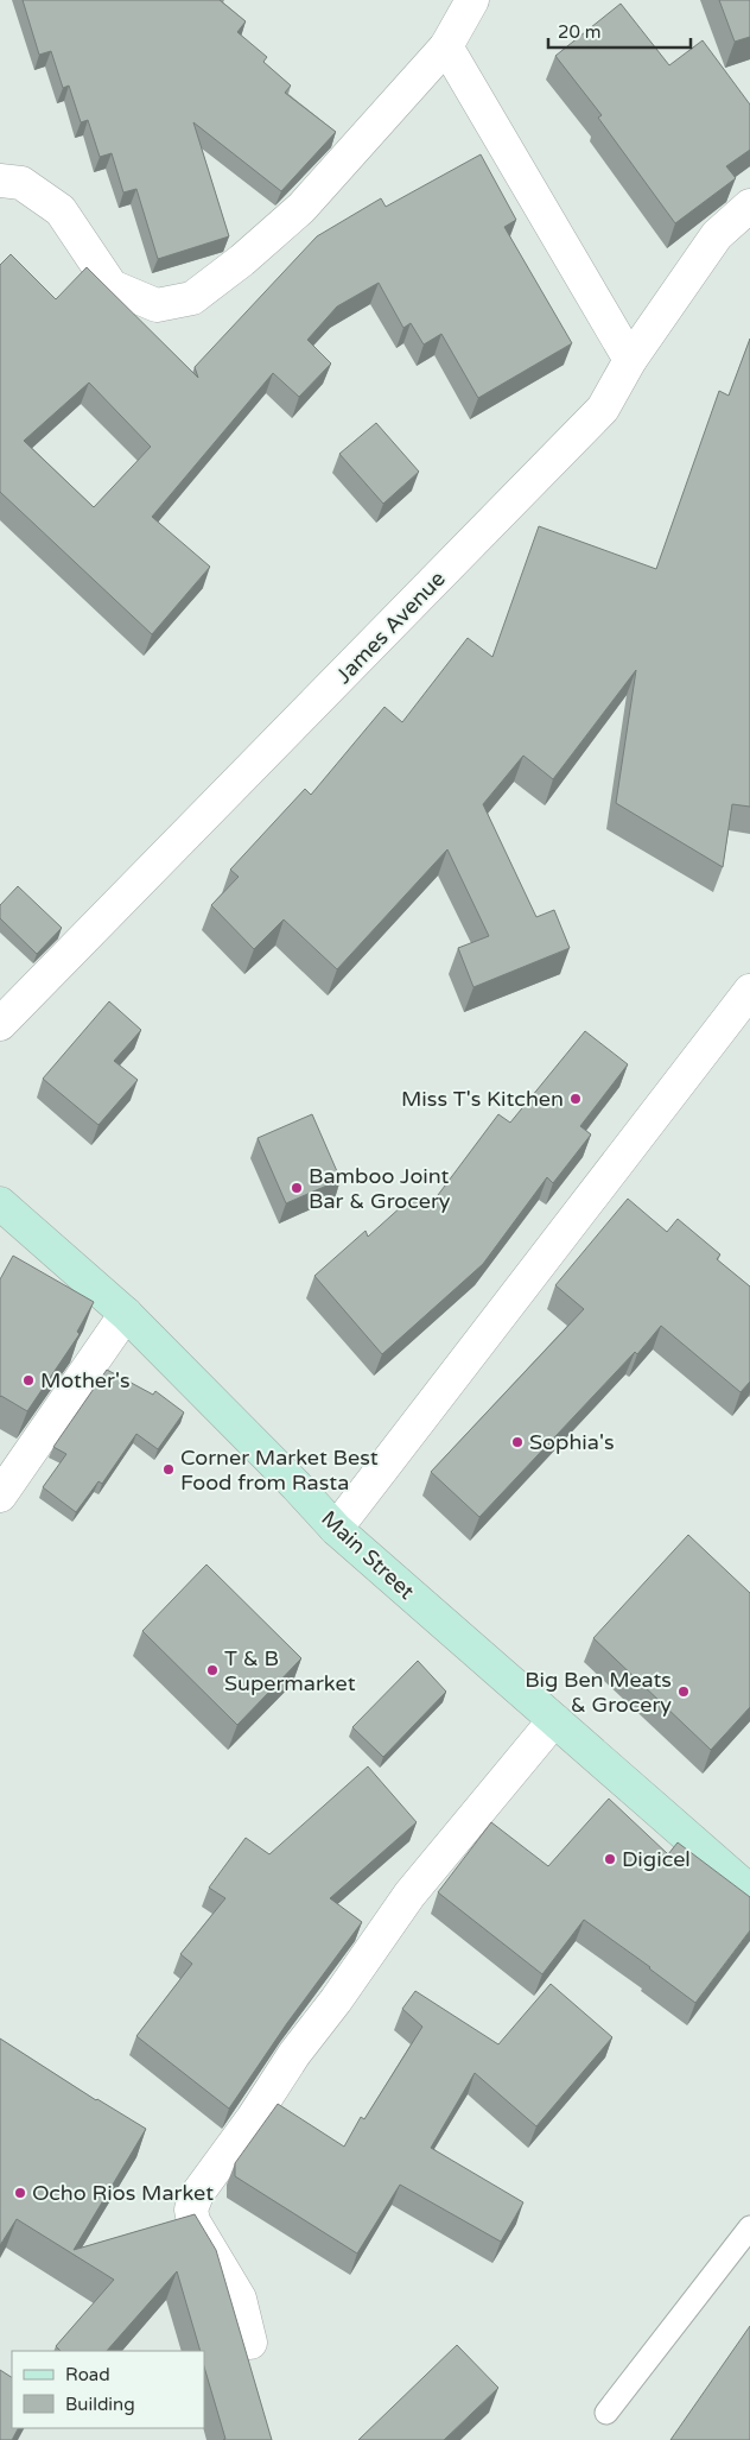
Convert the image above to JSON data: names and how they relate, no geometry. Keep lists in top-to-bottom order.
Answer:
{
  "streets": {
    "street": ["James Avenue", "Main Street"]
  },
  "places": [
    "Miss T's Kitchen",
    "Bamboo Joint Bar & Grocery",
    "Mother's",
    "Sophia's",
    "Corner Market Best Food from Rasta",
    "T & B Supermarket",
    "Big Ben Meats & Grocery",
    "Digicel",
    "Ocho Rios Market"
  ],
  "legend": ["Road", "Building"],
  "scale_bar": "20 m"
}
